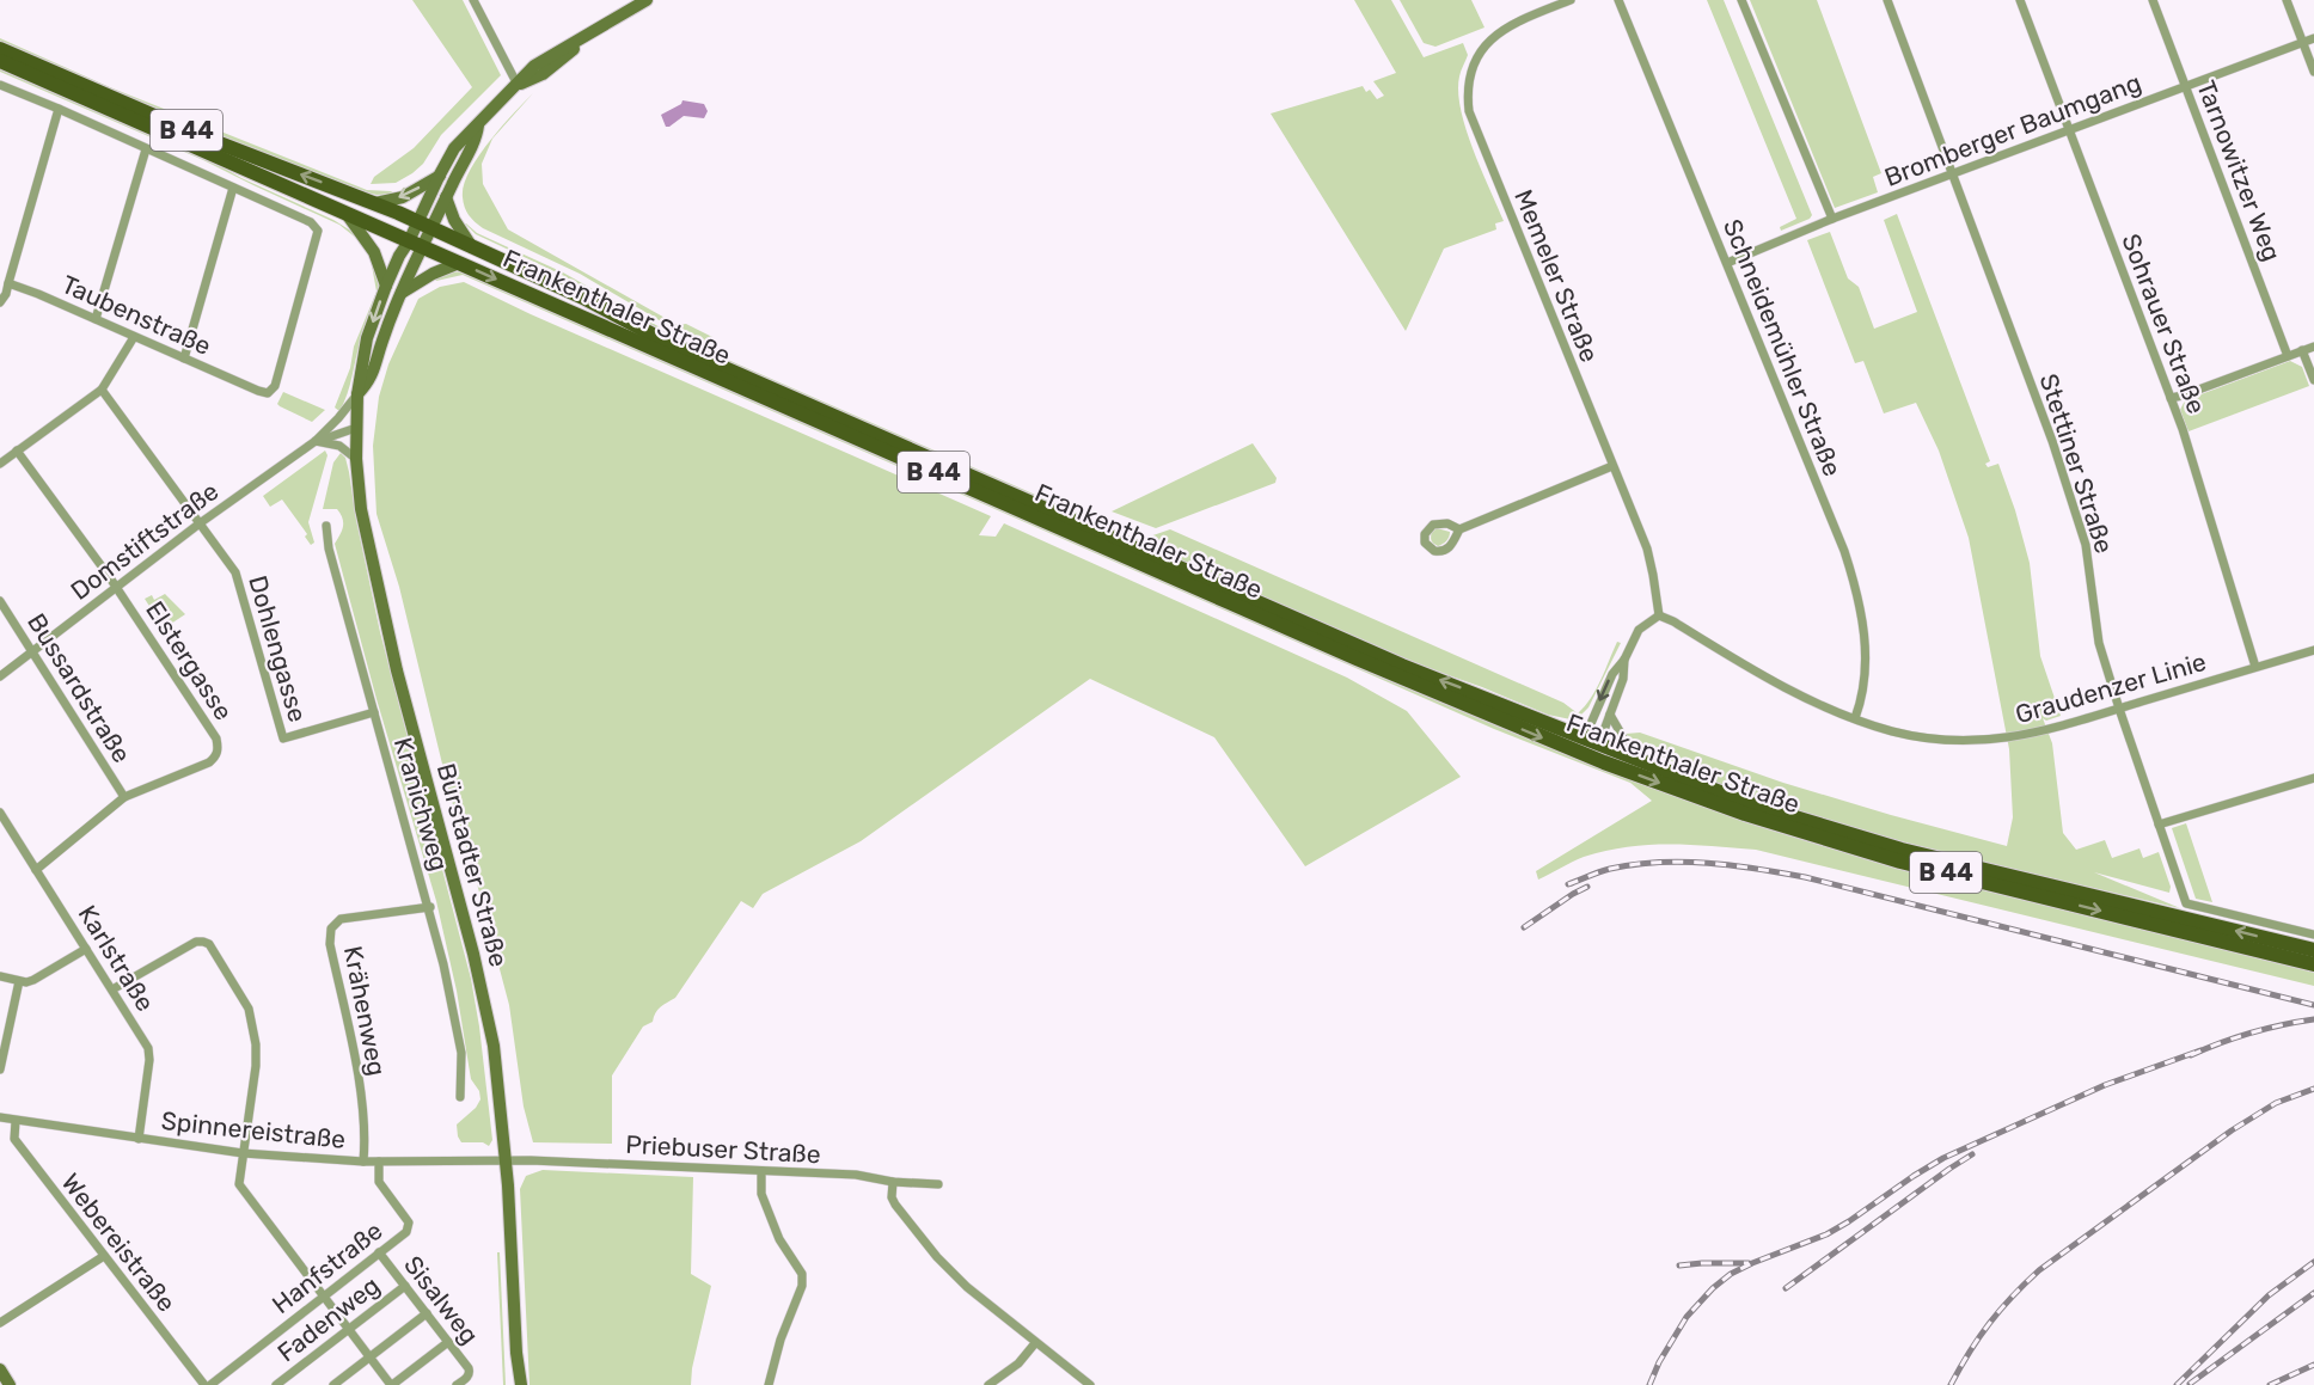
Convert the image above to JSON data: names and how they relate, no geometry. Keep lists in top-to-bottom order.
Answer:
{
  "streets": {
    "main road": ["B 44", "Frankenthaler Straße", "Bürstadter Straße"],
    "street": [
      "Bromberger Baumgang",
      "Tarnowitzer Weg",
      "Memeler Straße",
      "Taubenstraße",
      "Sohrauer Straße",
      "Schneidemühler Straße",
      "Stettiner Straße",
      "Domstiftstraße",
      "Dohlengasse",
      "Elstergasse",
      "Bussardstraße",
      "Graudenzer Linie",
      "Kranichweg",
      "Karlstraße",
      "Krähenweg",
      "Spinnereistraße",
      "Priebuser Straße",
      "Webereistraße",
      "Hanfstraße",
      "Sisalweg",
      "Fadenweg"
    ]
  },
  "crossings": [
    ["Bromberger Baumgang", "Tarnowitzer Weg"],
    ["Bromberger Baumgang", "Sohrauer Straße"],
    ["Bromberger Baumgang", "Schneidemühler Straße"],
    ["Bromberger Baumgang", "Stettiner Straße"],
    ["Memeler Straße", "Graudenzer Linie"],
    ["Frankenthaler Straße", "Bürstadter Straße"],
    ["Sohrauer Straße", "Graudenzer Linie"],
    ["Schneidemühler Straße", "Graudenzer Linie"],
    ["Stettiner Straße", "Graudenzer Linie"],
    ["Domstiftstraße", "Dohlengasse"],
    ["Domstiftstraße", "Elstergasse"],
    ["Domstiftstraße", "Bussardstraße"],
    ["Dohlengasse", "Kranichweg"],
    ["Elstergasse", "Bussardstraße"],
    ["Elstergasse", "Karlstraße"],
    ["Kranichweg", "Krähenweg"],
    ["Bürstadter Straße", "Spinnereistraße"],
    ["Bürstadter Straße", "Priebuser Straße"],
    ["Karlstraße", "Spinnereistraße"],
    ["Krähenweg", "Spinnereistraße"],
    ["Spinnereistraße", "Priebuser Straße"],
    ["Spinnereistraße", "Webereistraße"],
    ["Spinnereistraße", "Hanfstraße"],
    ["Hanfstraße", "Sisalweg"],
    ["Sisalweg", "Fadenweg"]
  ]
}
